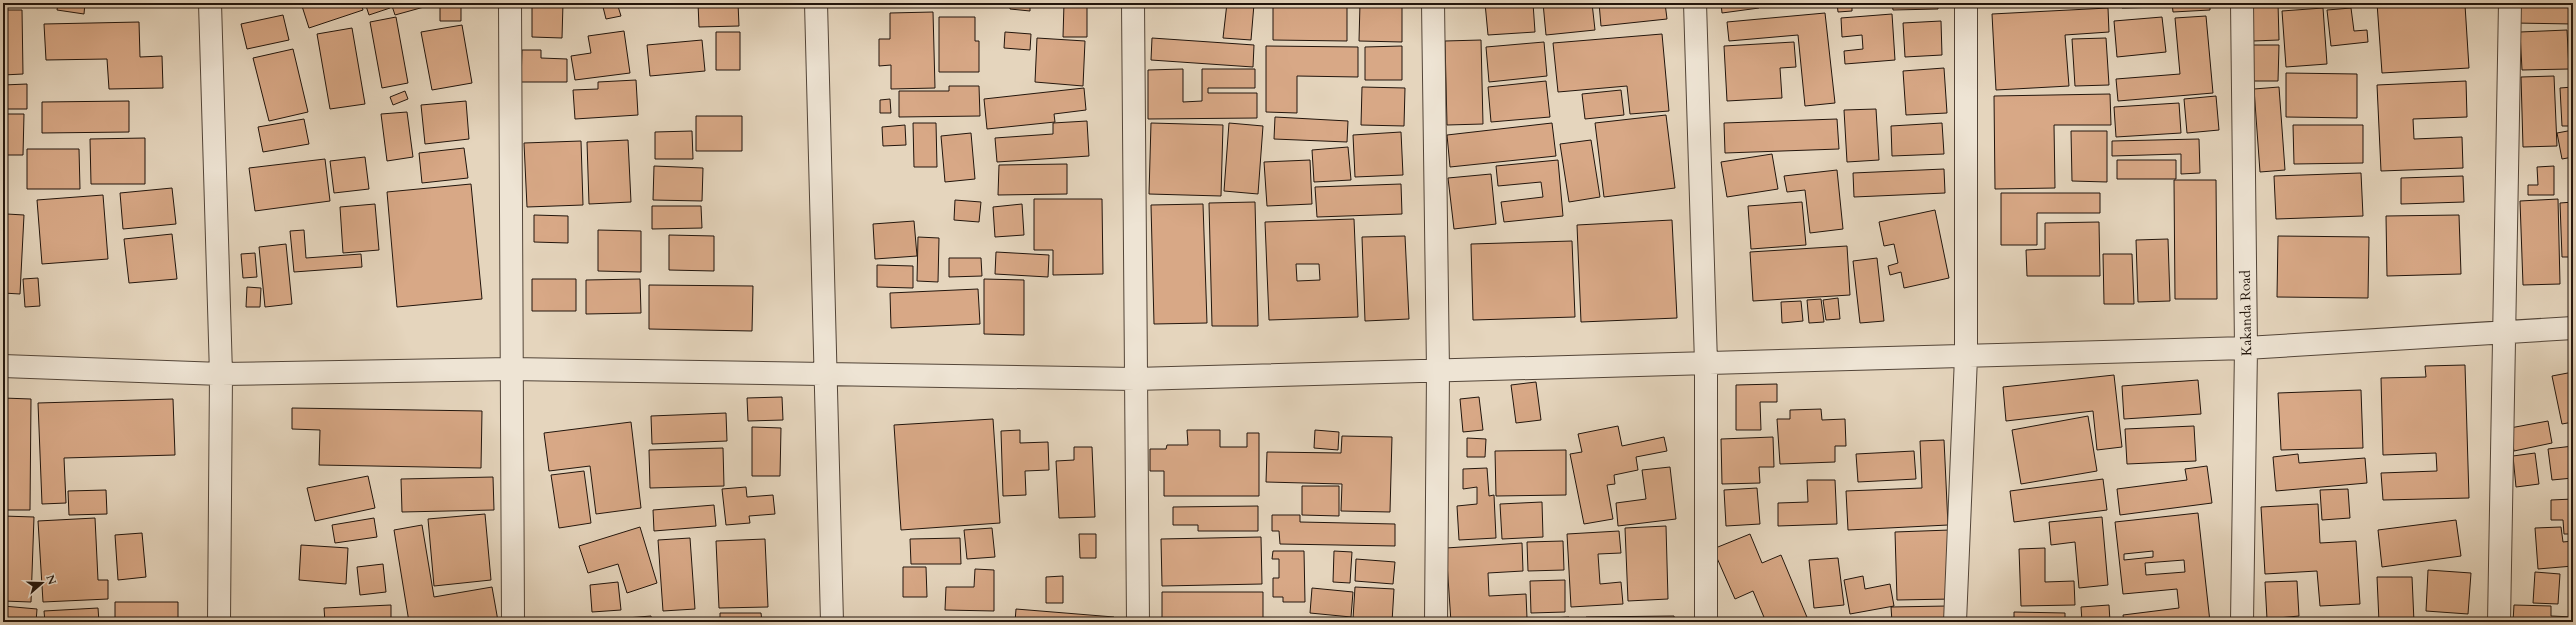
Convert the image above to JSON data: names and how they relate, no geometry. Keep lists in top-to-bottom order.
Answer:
{
  "streets": {
    "street": ["Kakanda Road"]
  },
  "north": "right"
}
